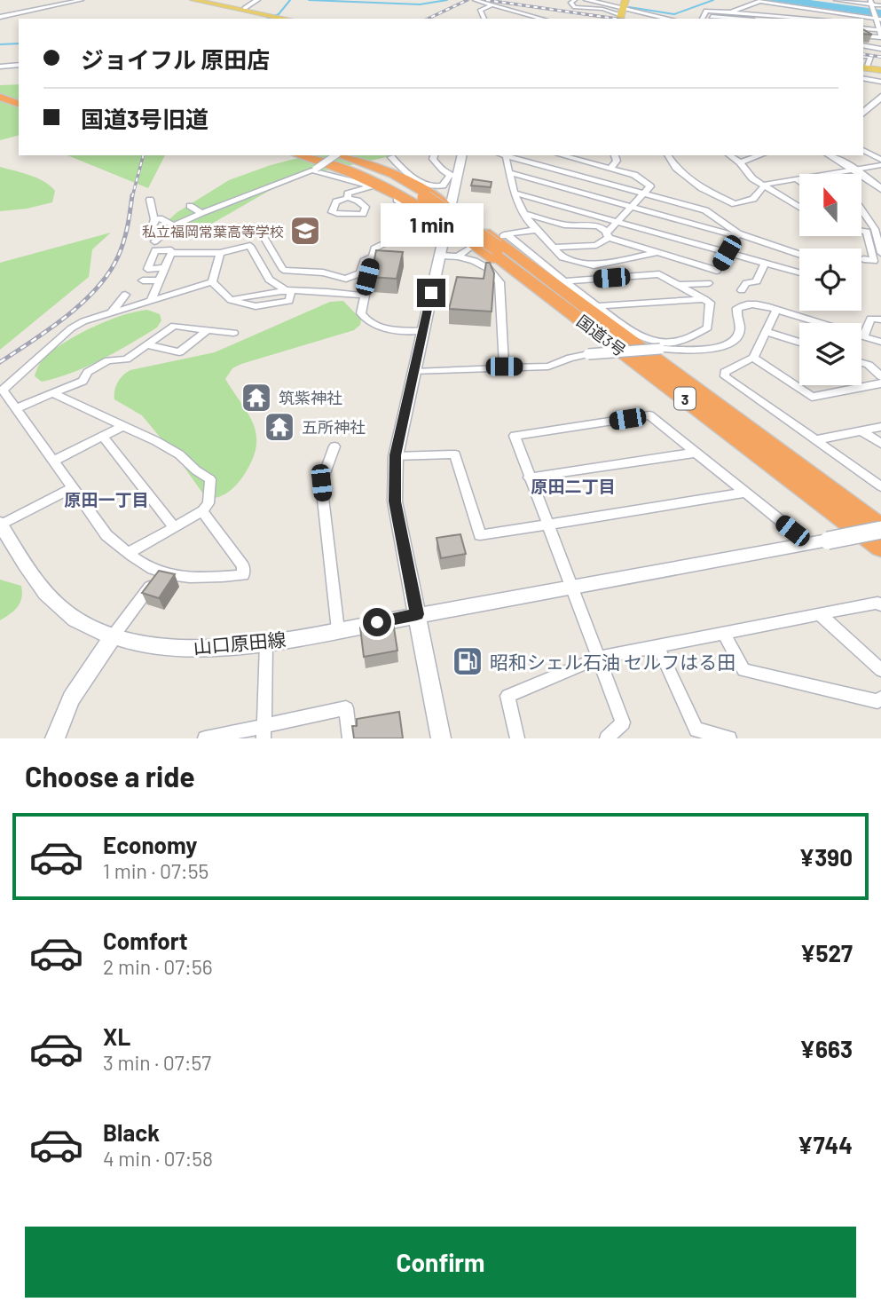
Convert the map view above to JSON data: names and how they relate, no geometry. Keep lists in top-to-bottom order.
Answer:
{
  "streets": {
    "highway": ["国道3号", "3"],
    "street": ["山口原田線"]
  },
  "crossings": [
    ["国道3号", "山口原田線"]
  ],
  "districts": ["原田二丁目", "原田一丁目"],
  "places": {
    "school or university": ["私立福岡常葉高等学校"],
    "temple": ["筑紫神社", "五所神社"],
    "fuel station": ["昭和シェル石油 セルフはる田"]
  },
  "north": "top",
  "page": {
    "banner": ["ジョイフル 原田店", "国道3号旧道"],
    "bubble": "1 min",
    "heading": "Choose a ride",
    "list": [
      {
        "name": "Economy",
        "note": "1 min · 07:55",
        "value": "¥390"
      },
      {
        "name": "Comfort",
        "note": "2 min · 07:56",
        "value": "¥527"
      },
      {
        "name": "XL",
        "note": "3 min · 07:57",
        "value": "¥663"
      },
      {
        "name": "Black",
        "note": "4 min · 07:58",
        "value": "¥744"
      }
    ],
    "buttons": "Confirm"
  }
}
